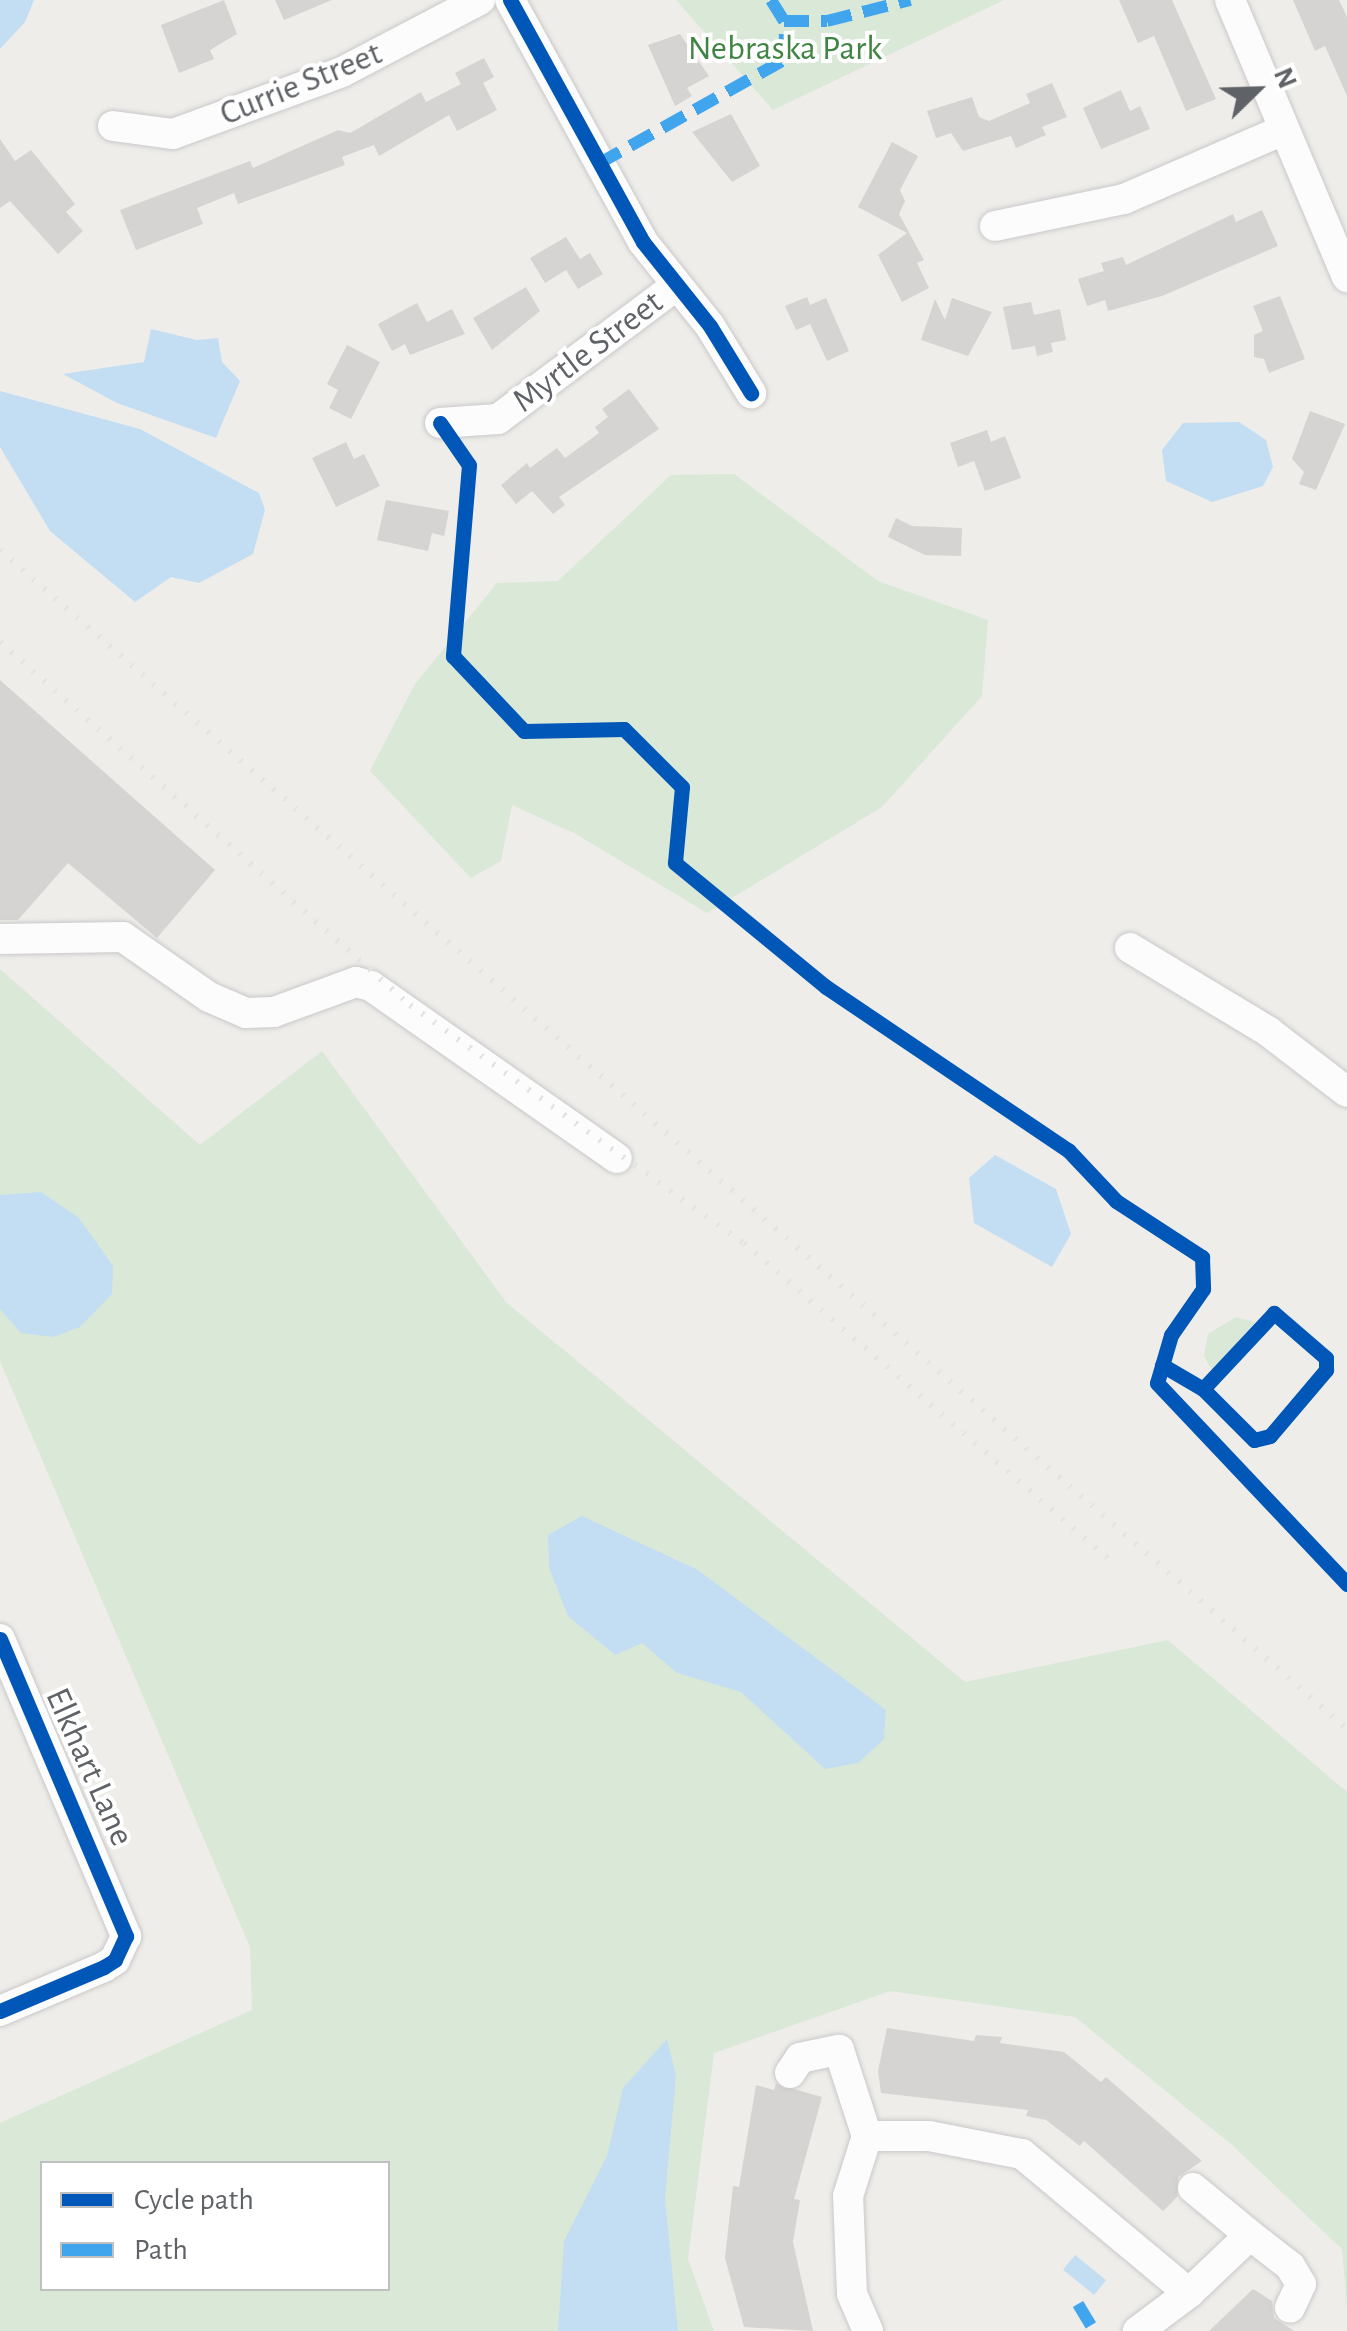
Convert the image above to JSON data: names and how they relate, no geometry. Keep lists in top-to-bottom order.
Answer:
{
  "streets": {
    "street": ["Currie Street", "Myrtle Street", "Elkhart Lane"]
  },
  "parks": ["Nebraska Park"],
  "legend": ["Cycle path", "Path"],
  "north": "top right"
}
